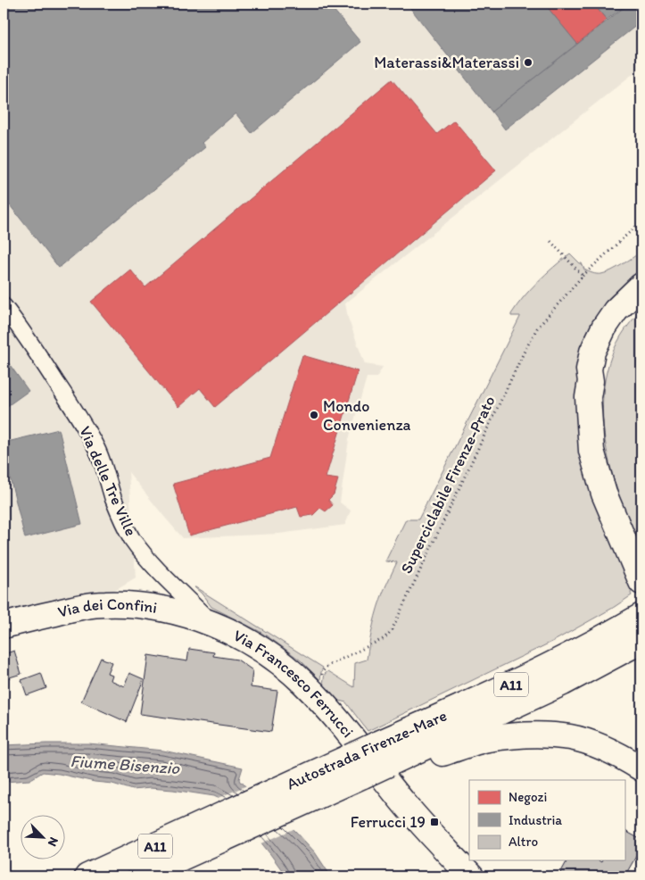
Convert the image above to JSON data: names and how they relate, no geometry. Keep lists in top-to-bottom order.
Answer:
{
  "streets": {
    "main road": [
      "Via dei Confini",
      "A11",
      "Via Francesco Ferrucci",
      "Autostrada Firenze-Mare"
    ],
    "street": ["Via delle Tre Ville"],
    "path": ["Superciclabile Firenze-Prato"]
  },
  "crossings": [
    ["Via delle Tre Ville", "Via dei Confini"],
    ["Via delle Tre Ville", "Via Francesco Ferrucci"],
    ["Via dei Confini", "Via Francesco Ferrucci"]
  ],
  "water": ["Fiume Bisenzio"],
  "places": {
    "other": ["Materassi&Materassi", "Mondo Convenienza"],
    "transit": ["Ferrucci 19"]
  },
  "legend": ["Negozi", "Industria", "Altro"],
  "north": "bottom right"
}
